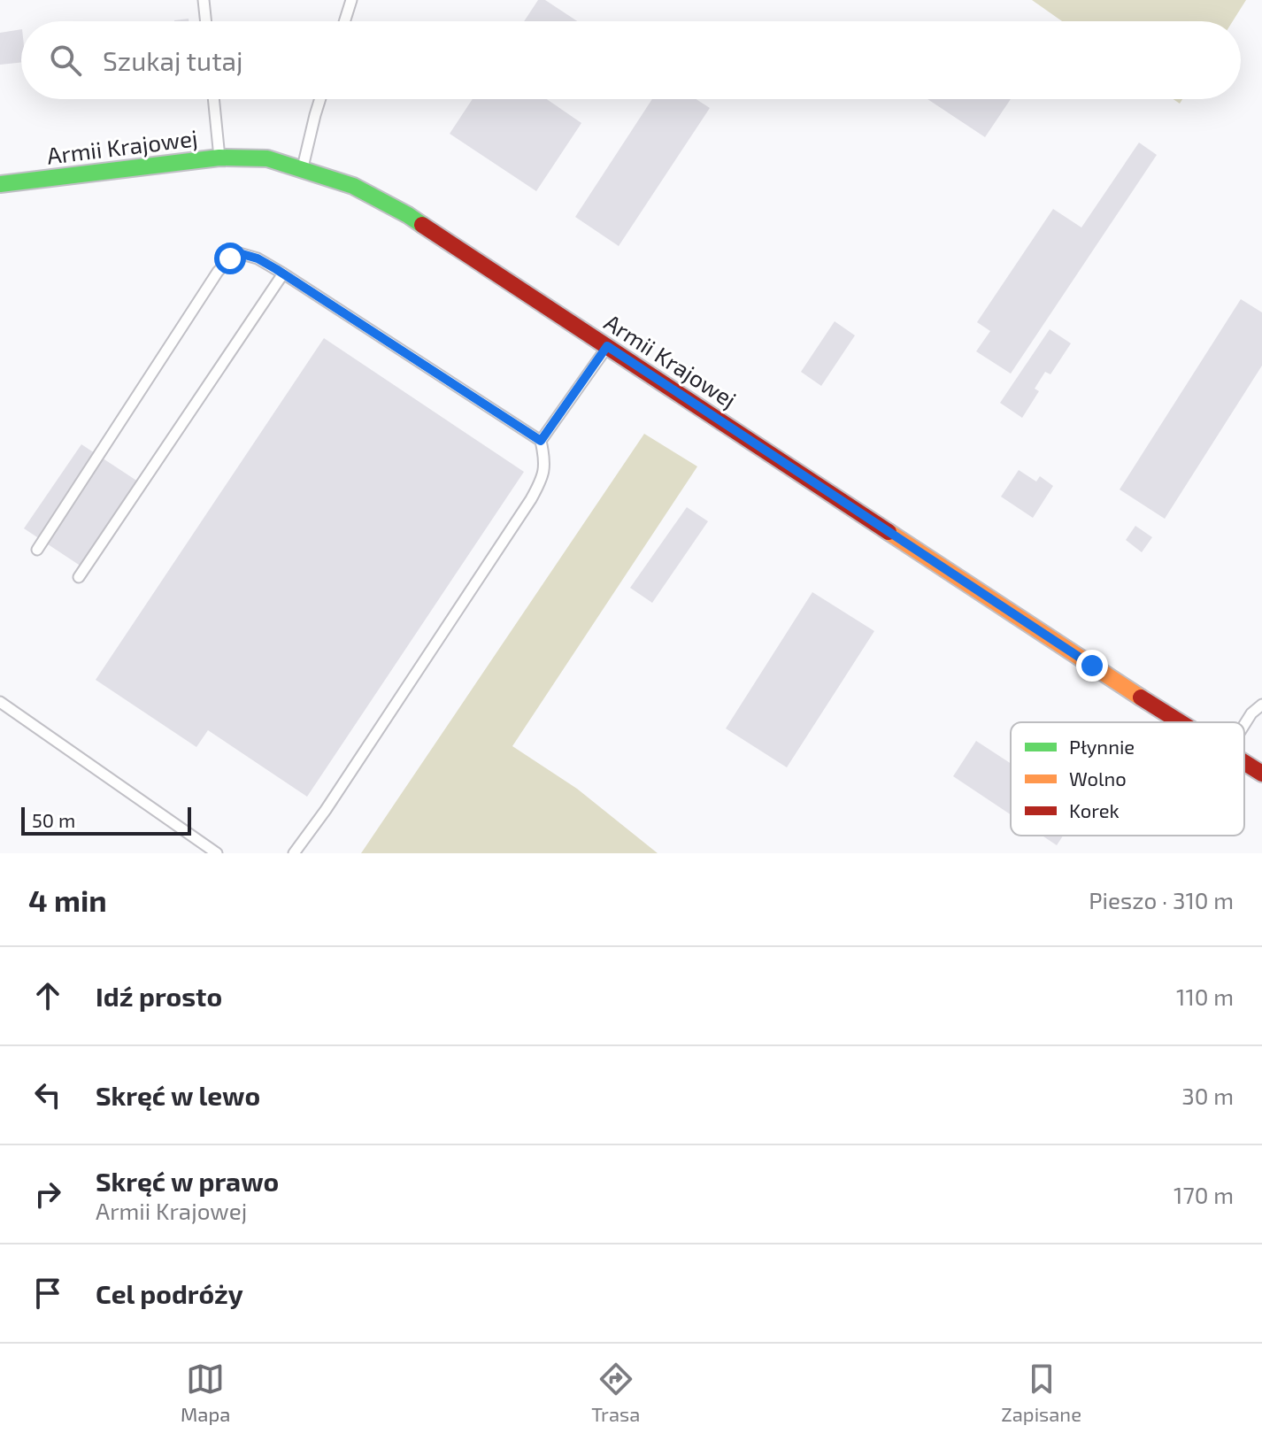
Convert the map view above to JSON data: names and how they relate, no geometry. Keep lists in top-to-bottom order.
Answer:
{
  "streets": {
    "street": ["Armii Krajowej"]
  },
  "legend": ["Płynnie", "Wolno", "Korek"],
  "scale_bar": "50 m",
  "page": {
    "search": "Szukaj tutaj",
    "scale": "50 m",
    "heading": ["4 min", "Pieszo · 310 m"],
    "list": [
      ["Idź prosto", "110 m"],
      ["Skręć w lewo", "30 m"],
      ["Skręć w prawo", "Armii Krajowej", "170 m"],
      "Cel podróży"
    ],
    "nav": ["Mapa", "Trasa", "Zapisane"]
  }
}
